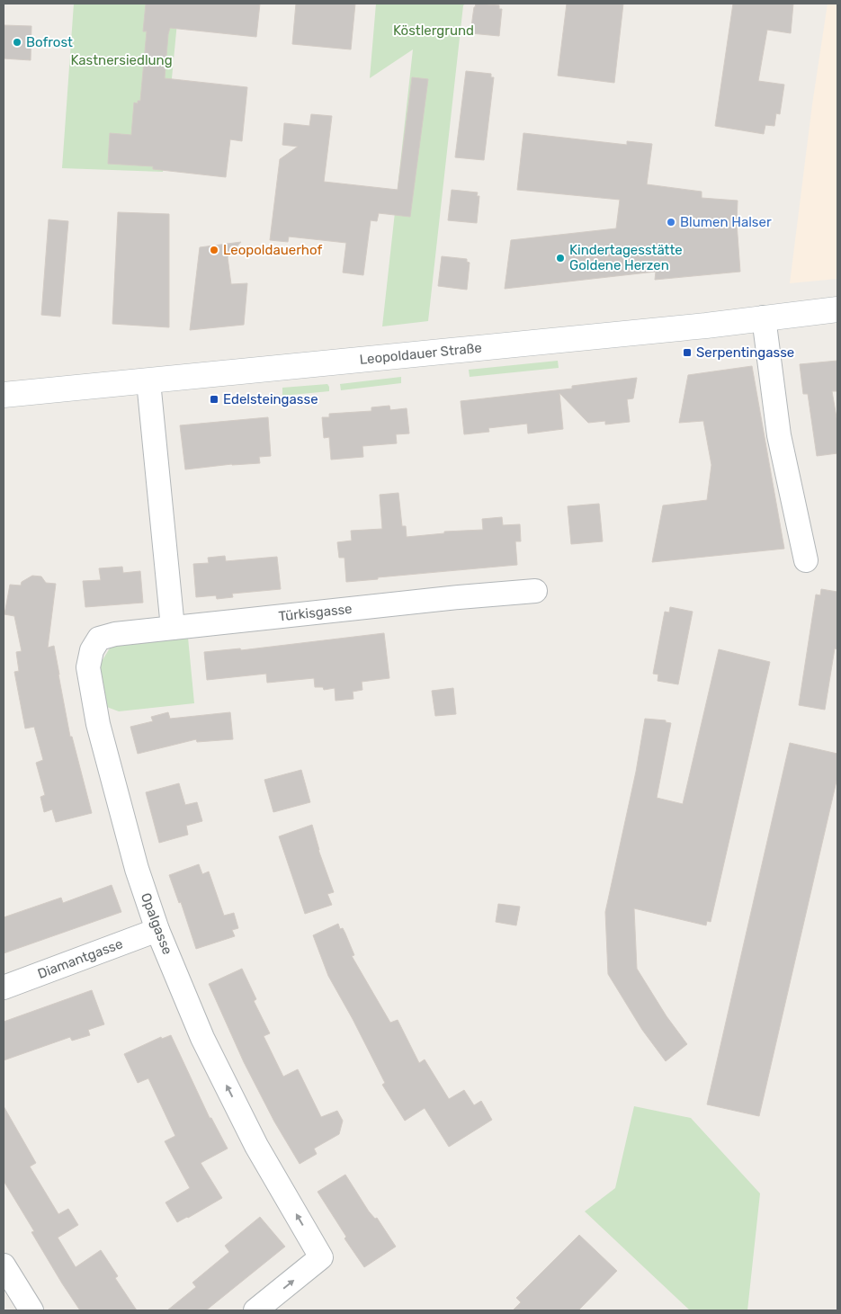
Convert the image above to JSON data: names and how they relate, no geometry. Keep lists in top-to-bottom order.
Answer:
{
  "streets": {
    "main road": ["Leopoldauer Straße"],
    "street": ["Türkisgasse", "Opalgasse", "Diamantgasse"]
  },
  "crossings": [
    ["Türkisgasse", "Opalgasse"],
    ["Opalgasse", "Diamantgasse"]
  ],
  "one_way": ["Opalgasse"],
  "parks": ["Köstlergrund", "Kastnersiedlung"],
  "places": {
    "other": [
      "Bofrost",
      "Blumen Halser",
      "Leopoldauerhof",
      "Kindertagesstätte Goldene Herzen"
    ],
    "transit": ["Serpentingasse", "Edelsteingasse"]
  }
}
